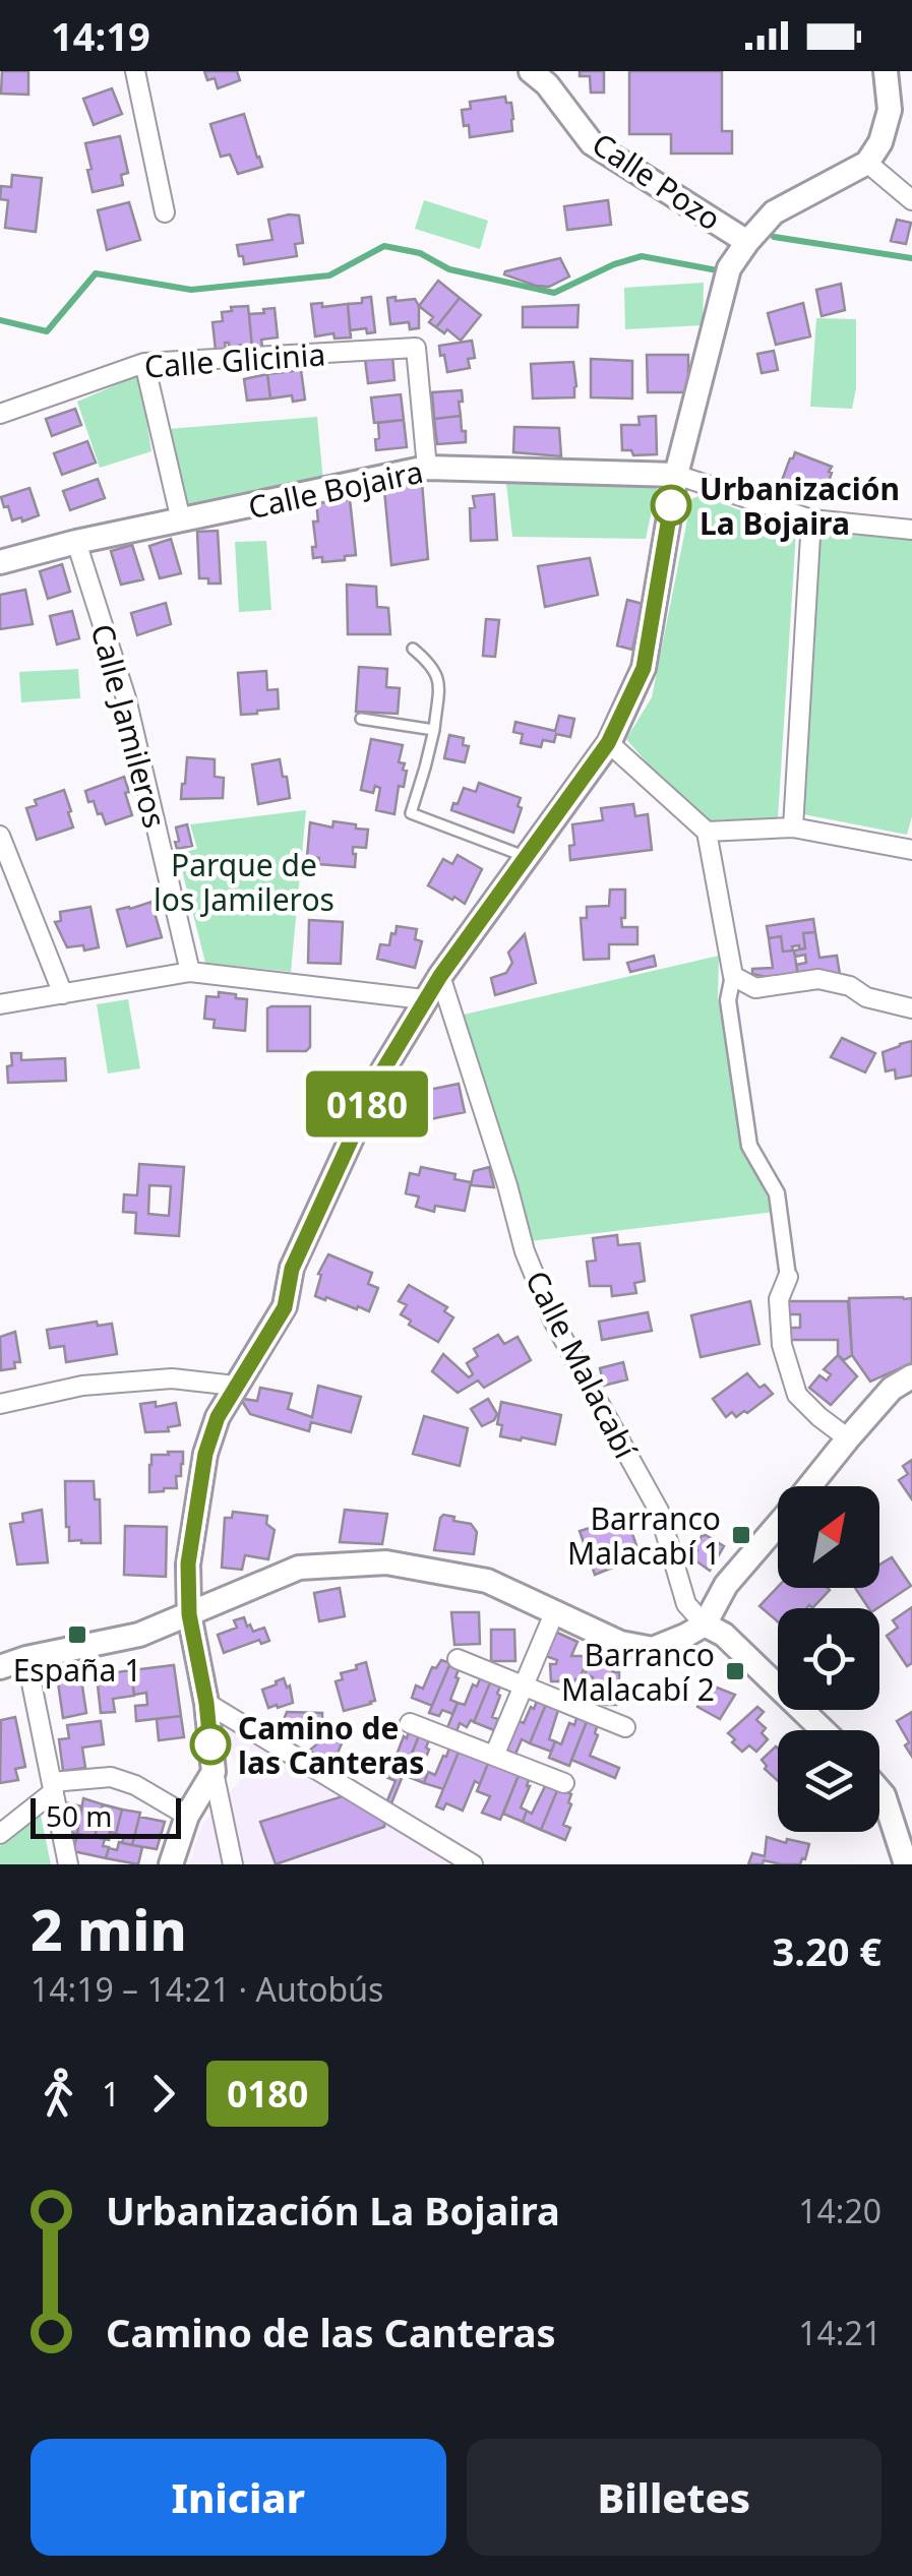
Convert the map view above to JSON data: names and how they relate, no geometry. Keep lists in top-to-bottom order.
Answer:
{
  "streets": {
    "street": [
      "Calle Pozo",
      "Calle Glicinia",
      "Calle Bojaira",
      "Calle Jamileros",
      "Calle Malacabí"
    ]
  },
  "crossings": [
    ["Calle Glicinia", "Calle Bojaira"],
    ["Calle Bojaira", "Calle Jamileros"]
  ],
  "parks": ["Parque de los Jamileros"],
  "places": {
    "other": ["Urbanización La Bojaira", "Camino de las Canteras"],
    "transit": ["Barranco Malacabí 1", "España 1", "Barranco Malacabí 2"]
  },
  "lines": ["bus line 0180"],
  "scale_bar": "50 m",
  "north": "top right",
  "page": {
    "status": "14:19",
    "on_map": "0180",
    "scale": "50 m",
    "heading": ["2 min", "14:19 – 14:21 · Autobús", "3.20 €"],
    "legs": ["1", "0180"],
    "list": [
      {
        "name": "Urbanización La Bojaira",
        "value": "14:20"
      },
      {
        "name": "Camino de las Canteras",
        "value": "14:21"
      }
    ],
    "buttons": ["Iniciar", "Billetes"]
  }
}
